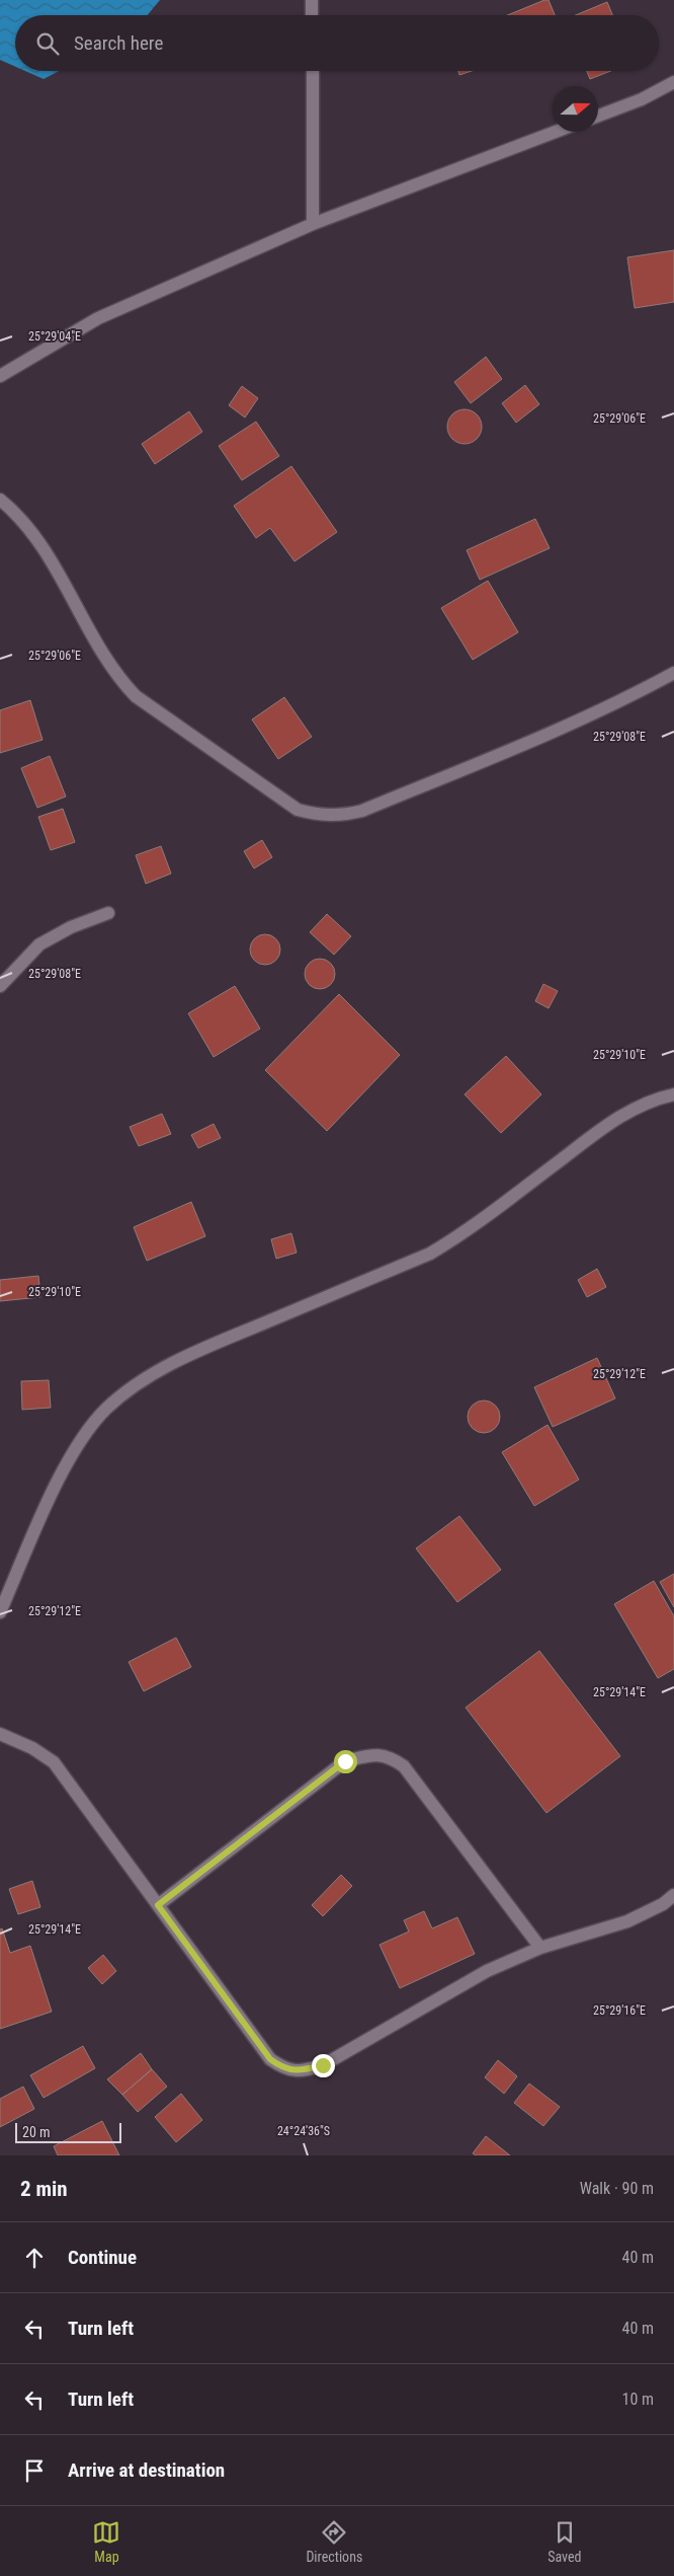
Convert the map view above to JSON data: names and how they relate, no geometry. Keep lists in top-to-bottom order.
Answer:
{
  "scale_bar": "20 m",
  "north": "right",
  "page": {
    "search": "Search here",
    "scale": "20 m",
    "heading": ["2 min", "Walk · 90 m"],
    "list": [
      ["Continue", "40 m"],
      ["Turn left", "40 m"],
      ["Turn left", "10 m"],
      "Arrive at destination"
    ],
    "nav": ["Map", "Directions", "Saved"]
  },
  "coordinates": [
    "25°29'04\"E",
    "25°29'06\"E",
    "25°29'08\"E",
    "25°29'10\"E",
    "25°29'12\"E",
    "25°29'14\"E",
    "25°29'16\"E",
    "24°24'36\"S"
  ]
}
